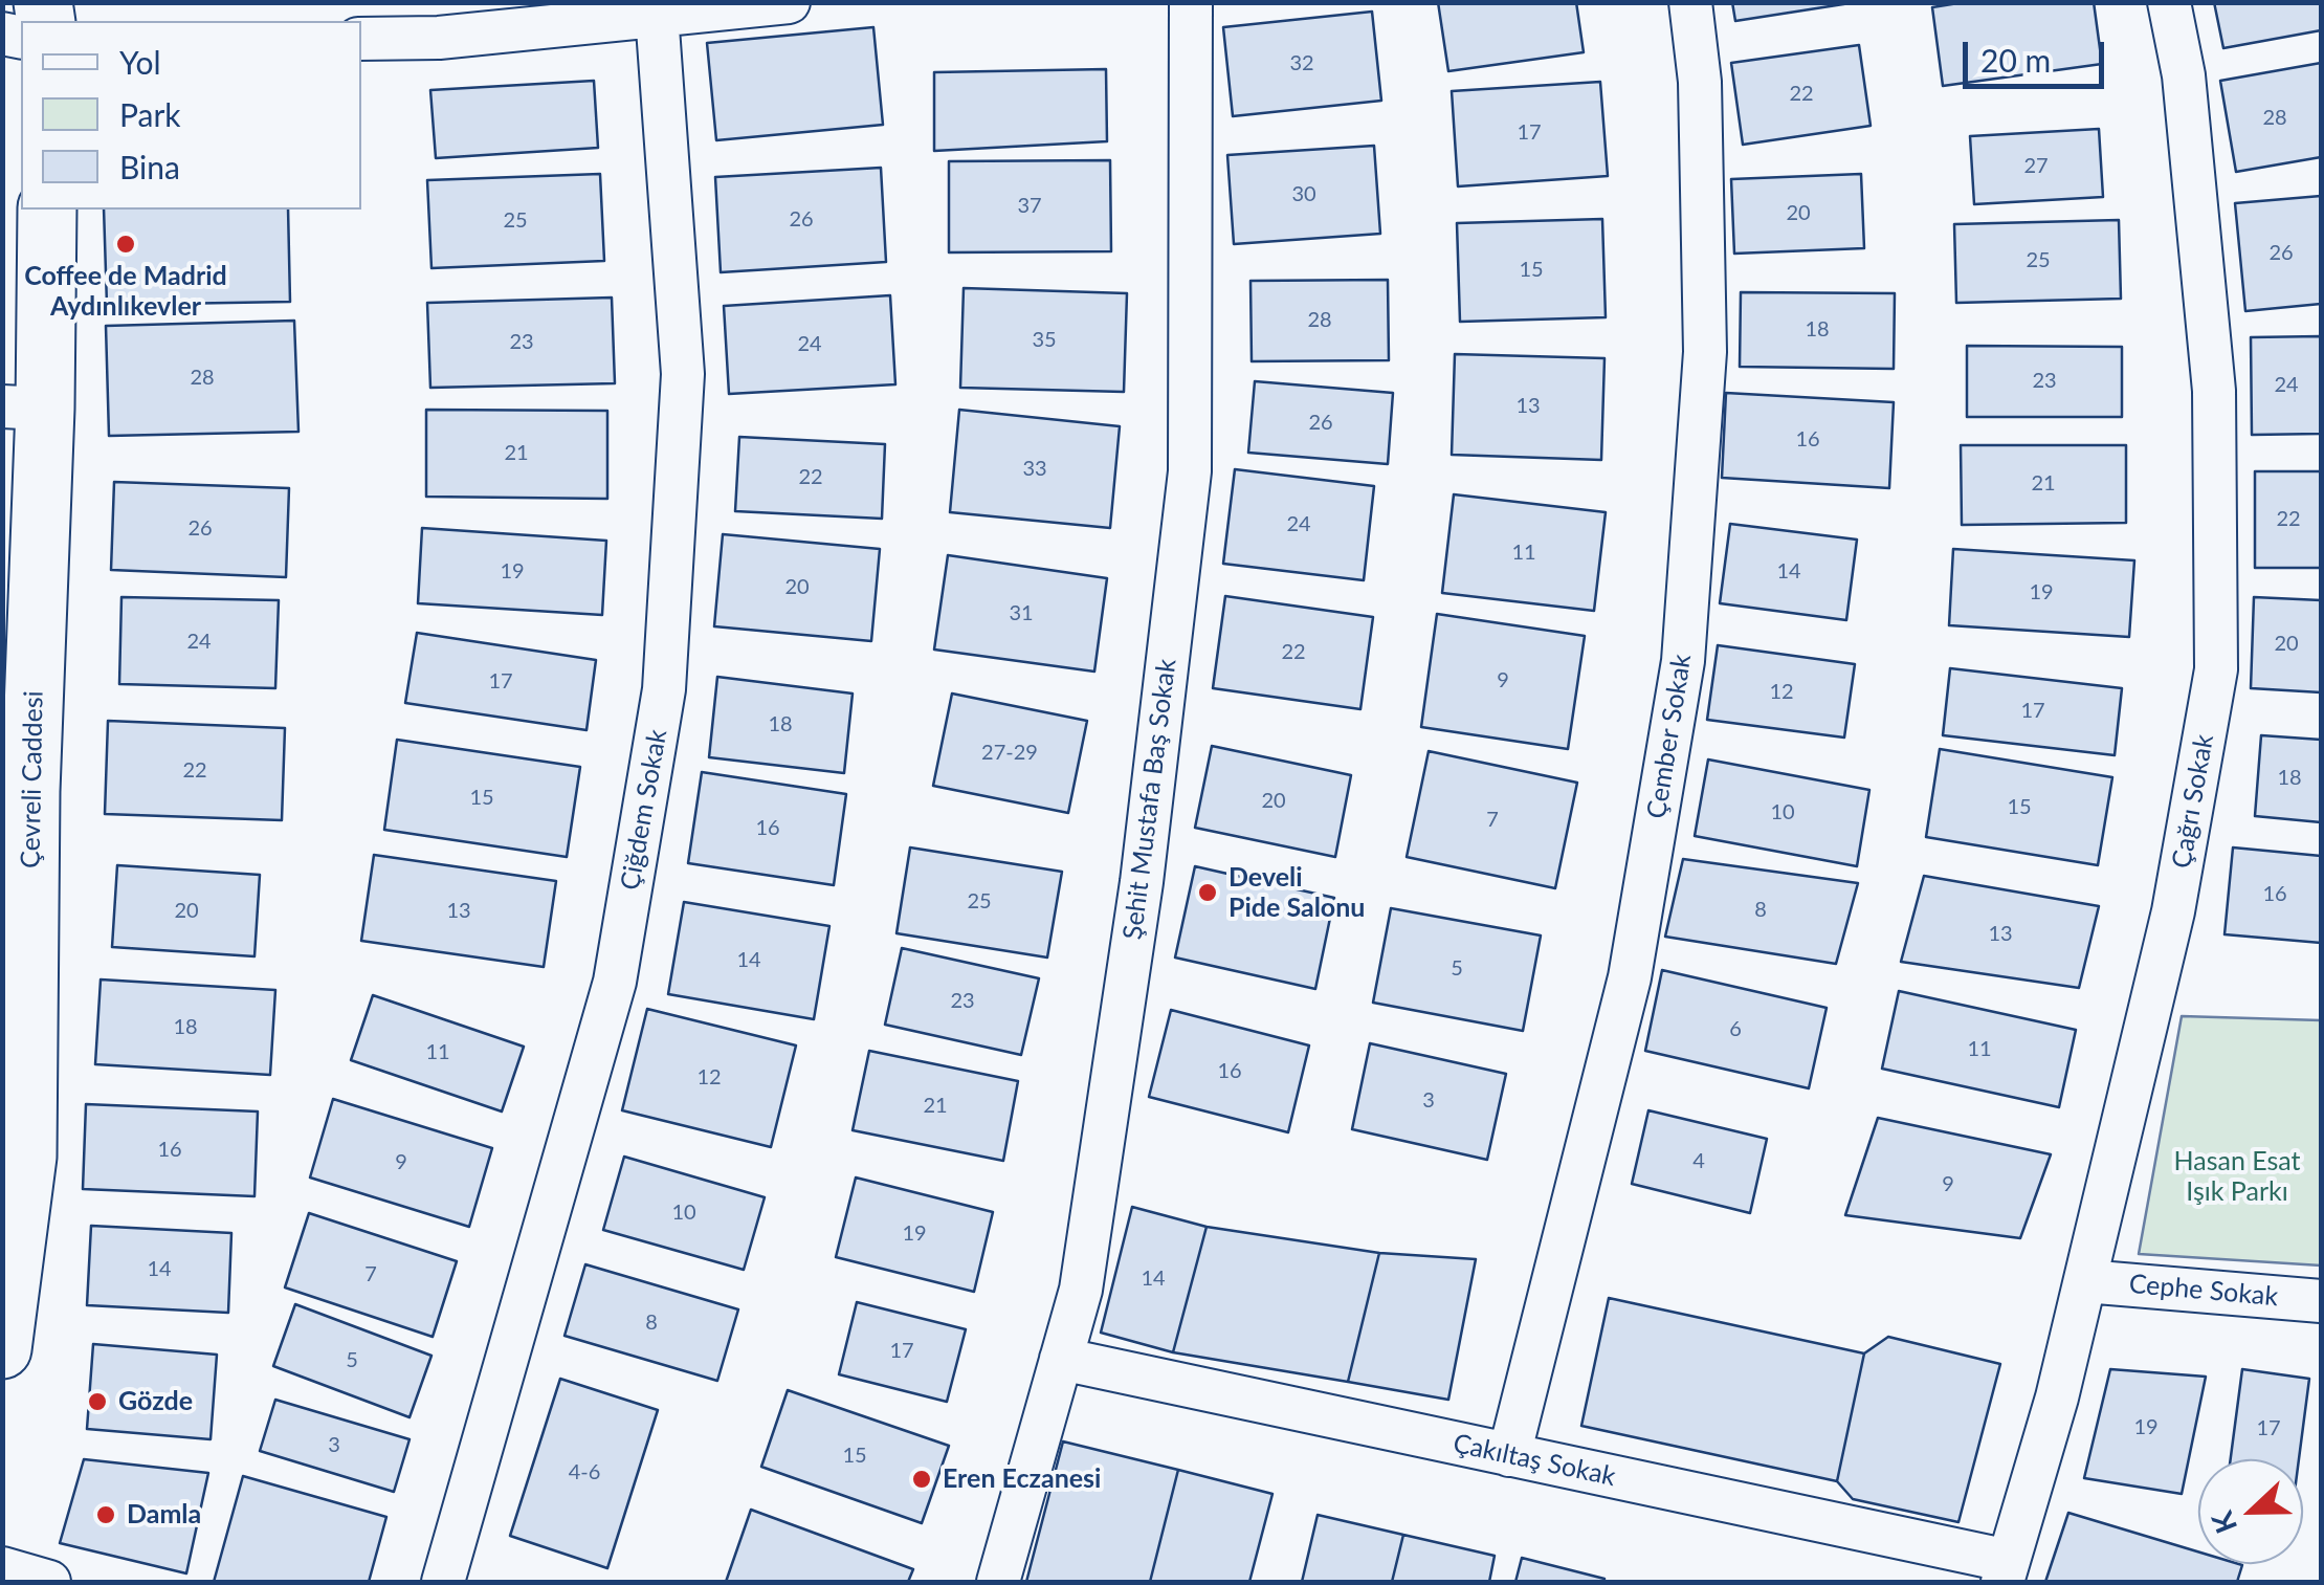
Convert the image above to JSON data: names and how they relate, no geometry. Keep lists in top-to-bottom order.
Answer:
{
  "streets": {
    "main road": ["Çevreli Caddesi"],
    "street": [
      "Çember Sokak",
      "Şehit Mustafa Baş Sokak",
      "Çağrı Sokak",
      "Çiğdem Sokak",
      "Cephe Sokak",
      "Çakıltaş Sokak"
    ]
  },
  "crossings": [
    ["Çember Sokak", "Çakıltaş Sokak"],
    ["Şehit Mustafa Baş Sokak", "Çakıltaş Sokak"],
    ["Çağrı Sokak", "Cephe Sokak"],
    ["Çağrı Sokak", "Çakıltaş Sokak"]
  ],
  "parks": ["Hasan Esat Işık Parkı"],
  "places": [
    "Coffee de Madrid Aydınlıkevler",
    "Develi Pide Salonu",
    "Gözde",
    "Eren Eczanesi",
    "Damla"
  ],
  "house_numbers": [
    "32",
    "22",
    "28",
    "17",
    "27",
    "30",
    "37",
    "20",
    "26",
    "25",
    "26",
    "25",
    "15",
    "28",
    "18",
    "35",
    "23",
    "24",
    "28",
    "23",
    "24",
    "13",
    "26",
    "16",
    "21",
    "33",
    "22",
    "21",
    "22",
    "24",
    "26",
    "11",
    "19",
    "14",
    "20",
    "19",
    "31",
    "24",
    "20",
    "22",
    "9",
    "17",
    "12",
    "17",
    "18",
    "27-29",
    "22",
    "18",
    "15",
    "20",
    "15",
    "10",
    "7",
    "16",
    "16",
    "25",
    "8",
    "20",
    "13",
    "13",
    "14",
    "5",
    "23",
    "18",
    "6",
    "11",
    "11",
    "16",
    "12",
    "3",
    "21",
    "16",
    "4",
    "9",
    "9",
    "10",
    "19",
    "14",
    "7",
    "14",
    "8",
    "17",
    "5",
    "19",
    "17",
    "3",
    "15",
    "4-6"
  ],
  "legend": ["Yol", "Park", "Bina"],
  "scale_bar": "20 m",
  "north": "left"
}
